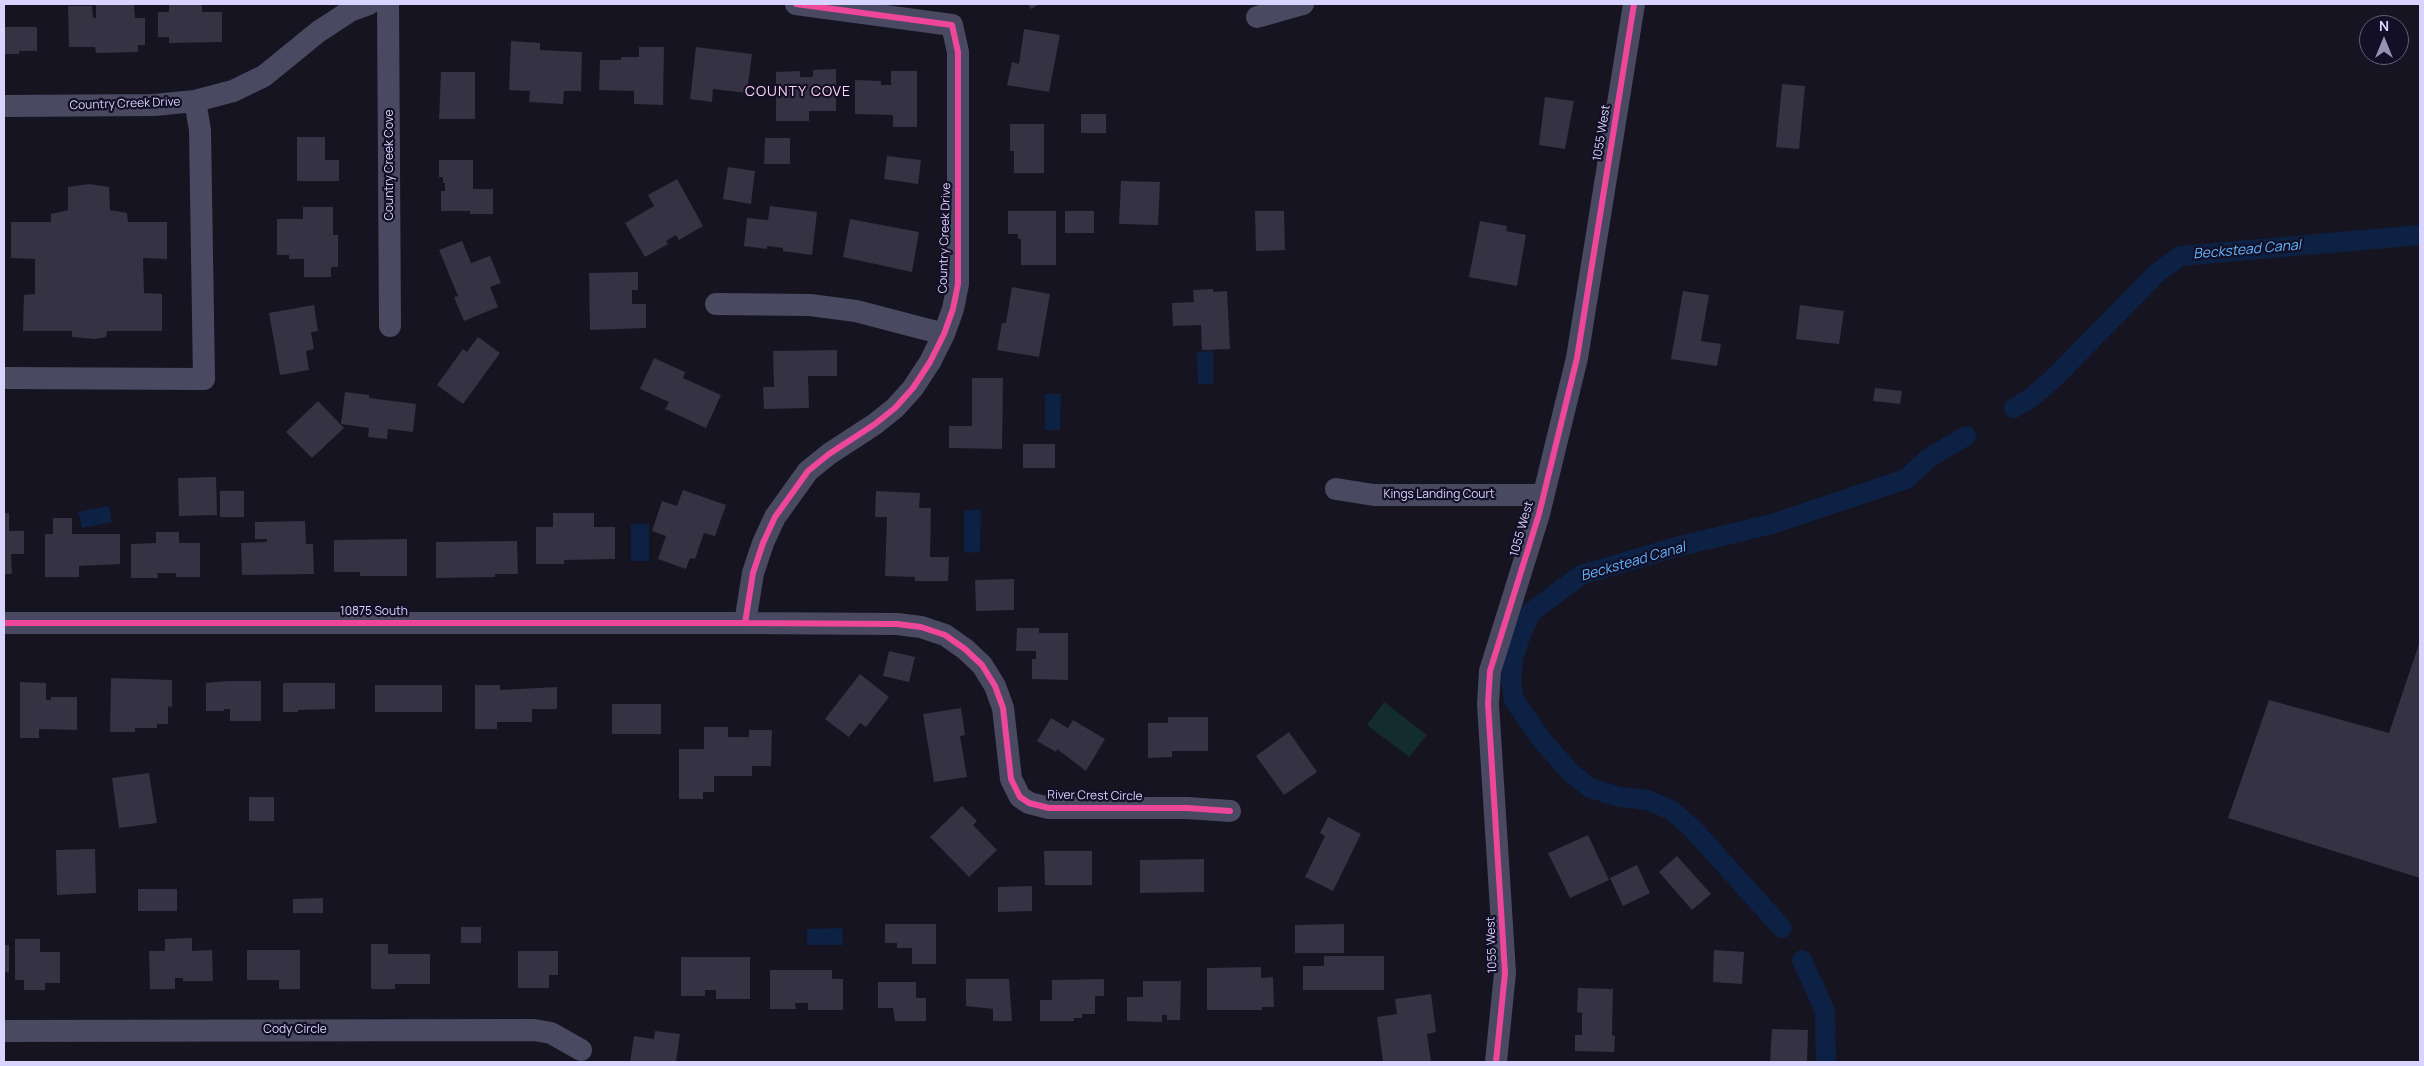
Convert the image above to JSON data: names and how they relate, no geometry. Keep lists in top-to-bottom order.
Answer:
{
  "streets": {
    "street": [
      "Country Creek Drive",
      "1055 West",
      "Country Creek Cove",
      "Kings Landing Court",
      "10875 South",
      "River Crest Circle",
      "Cody Circle"
    ]
  },
  "crossings": [
    ["Country Creek Drive", "10875 South"],
    ["Country Creek Drive", "River Crest Circle"],
    ["1055 West", "Kings Landing Court"],
    ["10875 South", "River Crest Circle"]
  ],
  "districts": ["COUNTY COVE"],
  "water": ["Beckstead Canal"],
  "north": "top"
}
